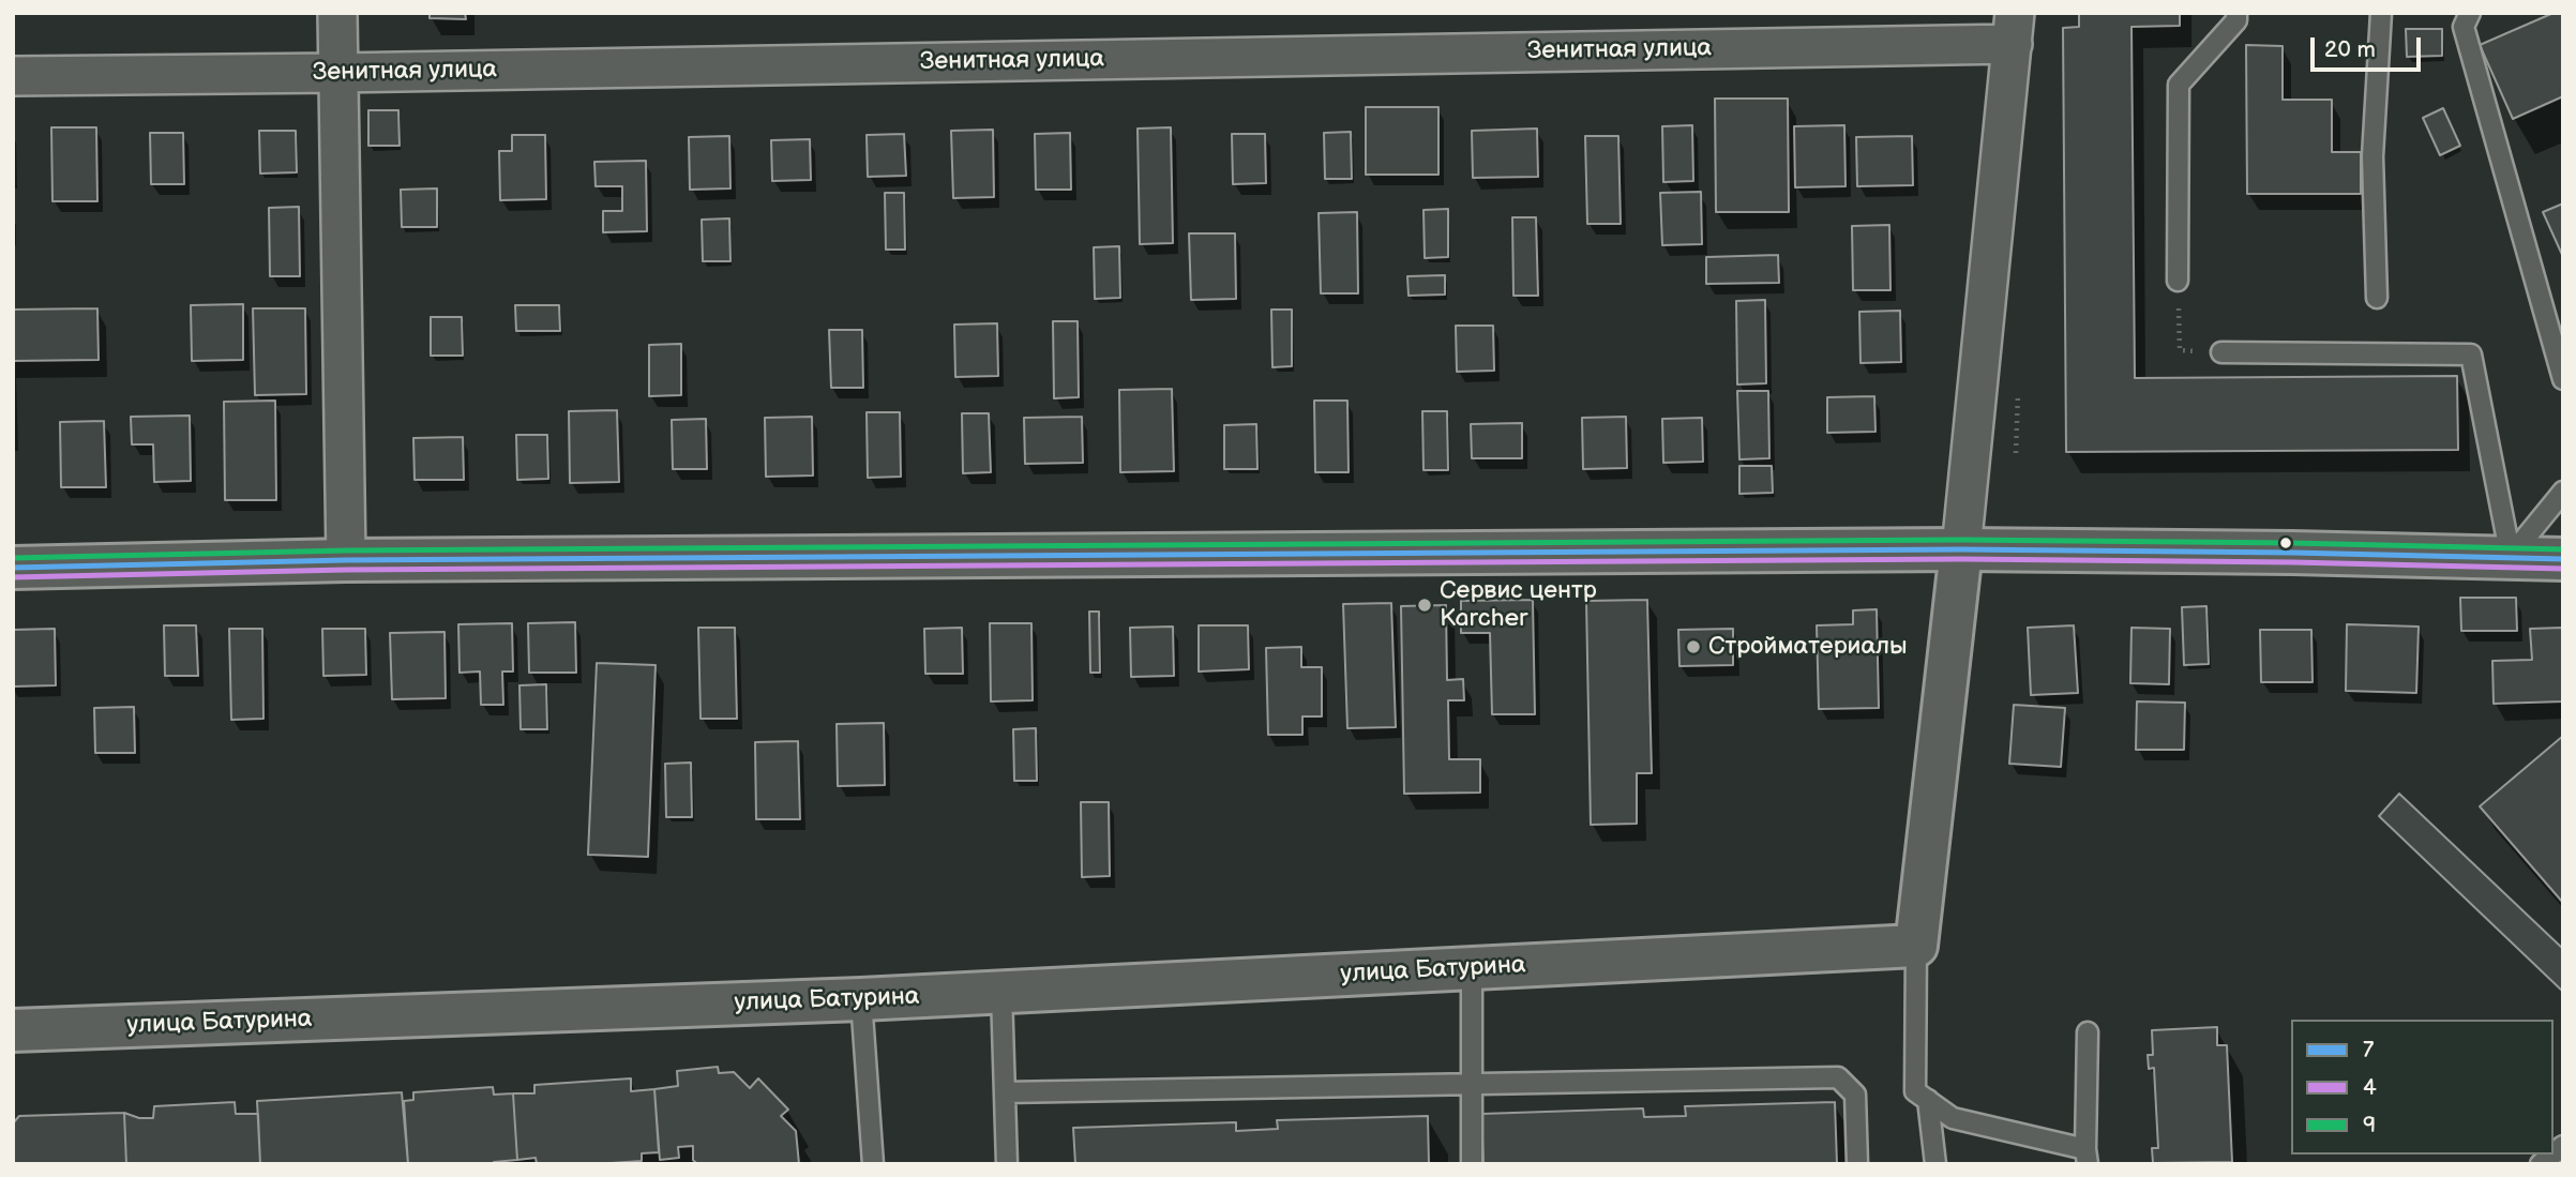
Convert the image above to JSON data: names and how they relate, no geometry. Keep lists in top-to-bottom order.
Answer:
{
  "streets": {
    "main road": ["улица Батурина"],
    "street": ["Зенитная улица"]
  },
  "places": ["Сервис центр Karcher", "Стройматериалы"],
  "lines": ["transit line 9", "transit line 7", "transit line 4"],
  "legend": ["7", "4", "9"],
  "scale_bar": "20 m"
}
